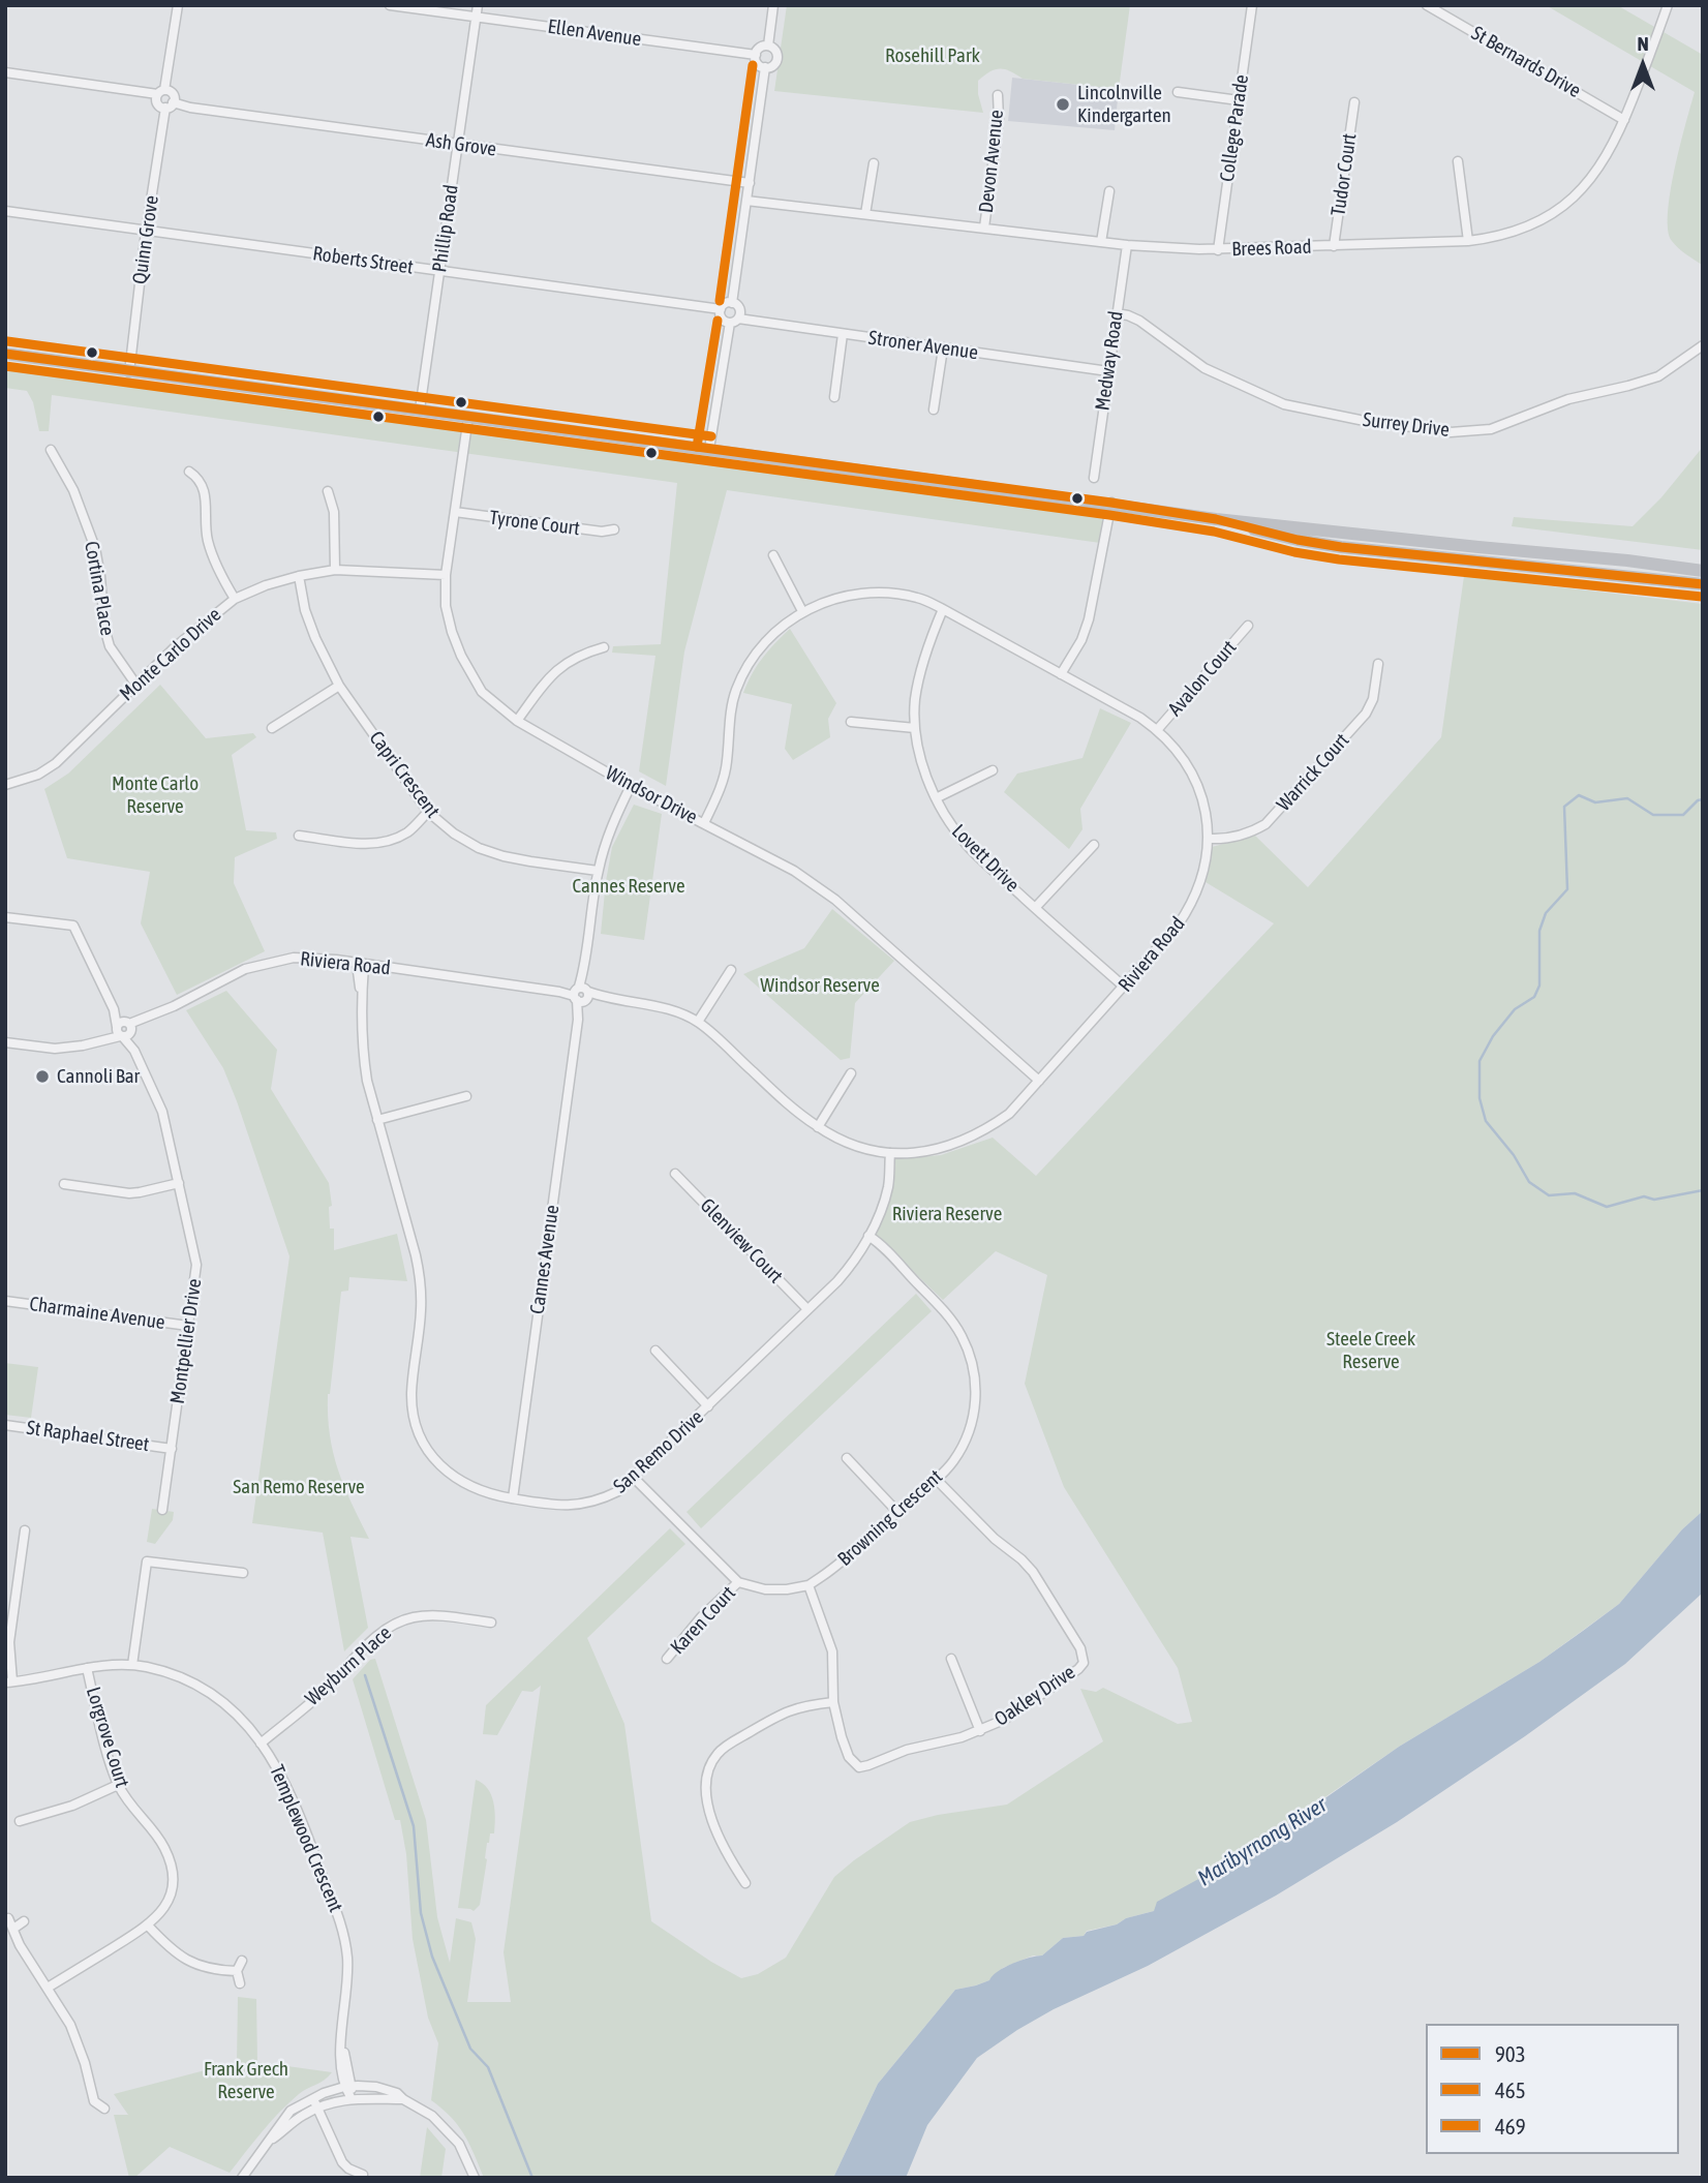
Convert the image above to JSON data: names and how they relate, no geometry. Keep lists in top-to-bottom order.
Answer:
{
  "streets": {
    "street": [
      "Ellen Avenue",
      "St Bernards Drive",
      "College Parade",
      "Ash Grove",
      "Devon Avenue",
      "Tudor Court",
      "Phillip Road",
      "Quinn Grove",
      "Brees Road",
      "Roberts Street",
      "Stroner Avenue",
      "Medway Road",
      "Surrey Drive",
      "Tyrone Court",
      "Cortina Place",
      "Monte Carlo Drive",
      "Avalon Court",
      "Warrick Court",
      "Capri Crescent",
      "Windsor Drive",
      "Lovett Drive",
      "Riviera Road",
      "Glenview Court",
      "Cannes Avenue",
      "Charmaine Avenue",
      "Montpellier Drive",
      "St Raphael Street",
      "San Remo Drive",
      "Browning Crescent",
      "Karen Court",
      "Weyburn Place",
      "Oakley Drive",
      "Lorgrove Court",
      "Templewood Crescent"
    ]
  },
  "crossings": [
    ["Ellen Avenue", "Phillip Road"],
    ["St Bernards Drive", "Brees Road"],
    ["College Parade", "Brees Road"],
    ["Ash Grove", "Phillip Road"],
    ["Ash Grove", "Quinn Grove"],
    ["Devon Avenue", "Brees Road"],
    ["Tudor Court", "Brees Road"],
    ["Phillip Road", "Roberts Street"],
    ["Quinn Grove", "Roberts Street"],
    ["Brees Road", "Medway Road"],
    ["Roberts Street", "Stroner Avenue"],
    ["Stroner Avenue", "Medway Road"],
    ["Medway Road", "Surrey Drive"],
    ["Tyrone Court", "Windsor Drive"],
    ["Cortina Place", "Monte Carlo Drive"],
    ["Monte Carlo Drive", "Capri Crescent"],
    ["Monte Carlo Drive", "Windsor Drive"],
    ["Avalon Court", "Riviera Road"],
    ["Warrick Court", "Riviera Road"],
    ["Capri Crescent", "Cannes Avenue"],
    ["Windsor Drive", "Riviera Road"],
    ["Windsor Drive", "Cannes Avenue"],
    ["Lovett Drive", "Riviera Road"],
    ["Riviera Road", "Cannes Avenue"],
    ["Riviera Road", "Montpellier Drive"],
    ["Riviera Road", "San Remo Drive"],
    ["Glenview Court", "San Remo Drive"],
    ["Cannes Avenue", "San Remo Drive"],
    ["Charmaine Avenue", "Montpellier Drive"],
    ["Montpellier Drive", "St Raphael Street"],
    ["San Remo Drive", "Browning Crescent"],
    ["Browning Crescent", "Karen Court"],
    ["Browning Crescent", "Oakley Drive"],
    ["Weyburn Place", "Templewood Crescent"],
    ["Lorgrove Court", "Templewood Crescent"]
  ],
  "water": ["Maribyrnong River"],
  "parks": [
    "Rosehill Park",
    "Monte Carlo Reserve",
    "Cannes Reserve",
    "Windsor Reserve",
    "Riviera Reserve",
    "Steele Creek Reserve",
    "San Remo Reserve",
    "Frank Grech Reserve"
  ],
  "places": ["Lincolnville Kindergarten", "Cannoli Bar"],
  "lines": ["transit line 469", "transit line 903", "transit line 465"],
  "legend": ["903", "465", "469"],
  "north": "top"
}
